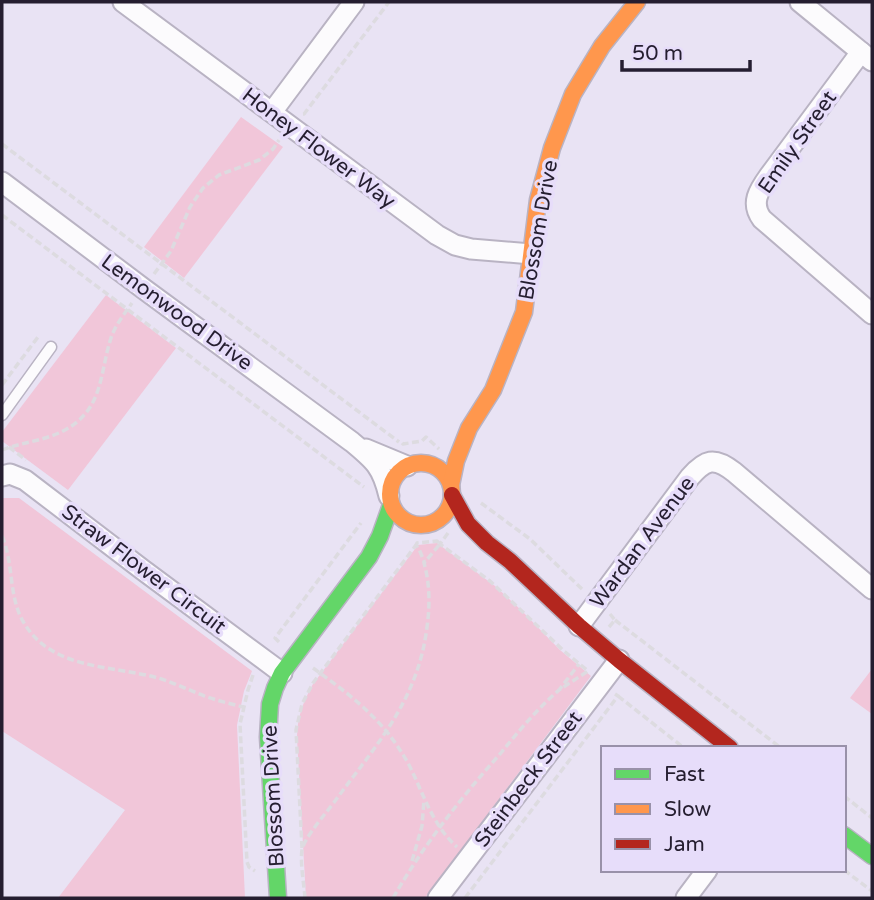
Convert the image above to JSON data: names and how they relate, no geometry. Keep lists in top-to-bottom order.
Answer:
{
  "streets": {
    "street": [
      "Emily Street",
      "Honey Flower Way",
      "Blossom Drive",
      "Lemonwood Drive",
      "Wardan Avenue",
      "Straw Flower Circuit",
      "Steinbeck Street"
    ]
  },
  "crossings": [
    ["Honey Flower Way", "Blossom Drive"],
    ["Blossom Drive", "Lemonwood Drive"],
    ["Blossom Drive", "Straw Flower Circuit"]
  ],
  "legend": ["Fast", "Slow", "Jam"],
  "scale_bar": "50 m"
}
